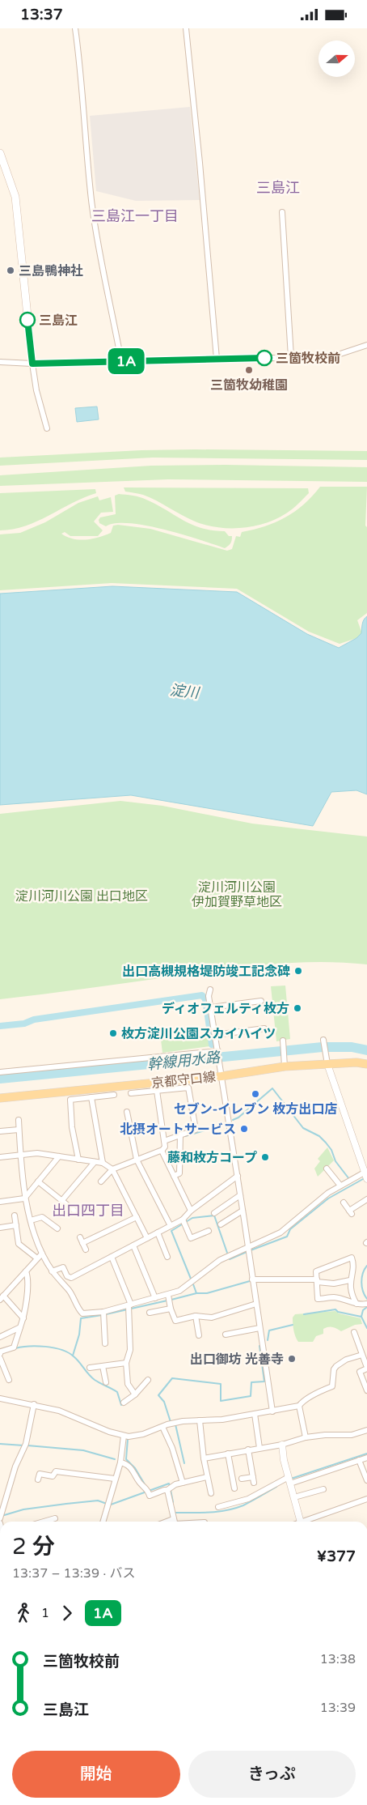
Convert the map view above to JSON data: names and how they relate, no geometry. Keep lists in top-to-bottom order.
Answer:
{
  "streets": {
    "main road": ["京都守口線"]
  },
  "districts": ["三島江", "三島江一丁目", "出口四丁目"],
  "water": ["淀川", "幹線用水路"],
  "parks": ["淀川河川公園 伊加賀野草地区", "淀川河川公園 出口地区"],
  "places": [
    "三島鴨神社",
    "三島江",
    "三箇牧校前",
    "三箇牧幼稚園",
    "出口高槻規格堤防竣工記念碑",
    "ディオフェルティ枚方",
    "枚方淀川公園スカイハイツ",
    "セブン-イレブン 枚方出口店",
    "北摂オートサービス",
    "藤和枚方コープ",
    "出口御坊 光善寺"
  ],
  "lines": ["bus line 1A"],
  "north": "right",
  "page": {
    "status": "13:37",
    "on_map": "1A",
    "heading": ["2 分", "13:37 – 13:39 · バス", "¥377"],
    "legs": ["1", "1A"],
    "list": [
      {
        "name": "三箇牧校前",
        "value": "13:38"
      },
      {
        "name": "三島江",
        "value": "13:39"
      }
    ],
    "buttons": ["開始", "きっぷ"]
  }
}
